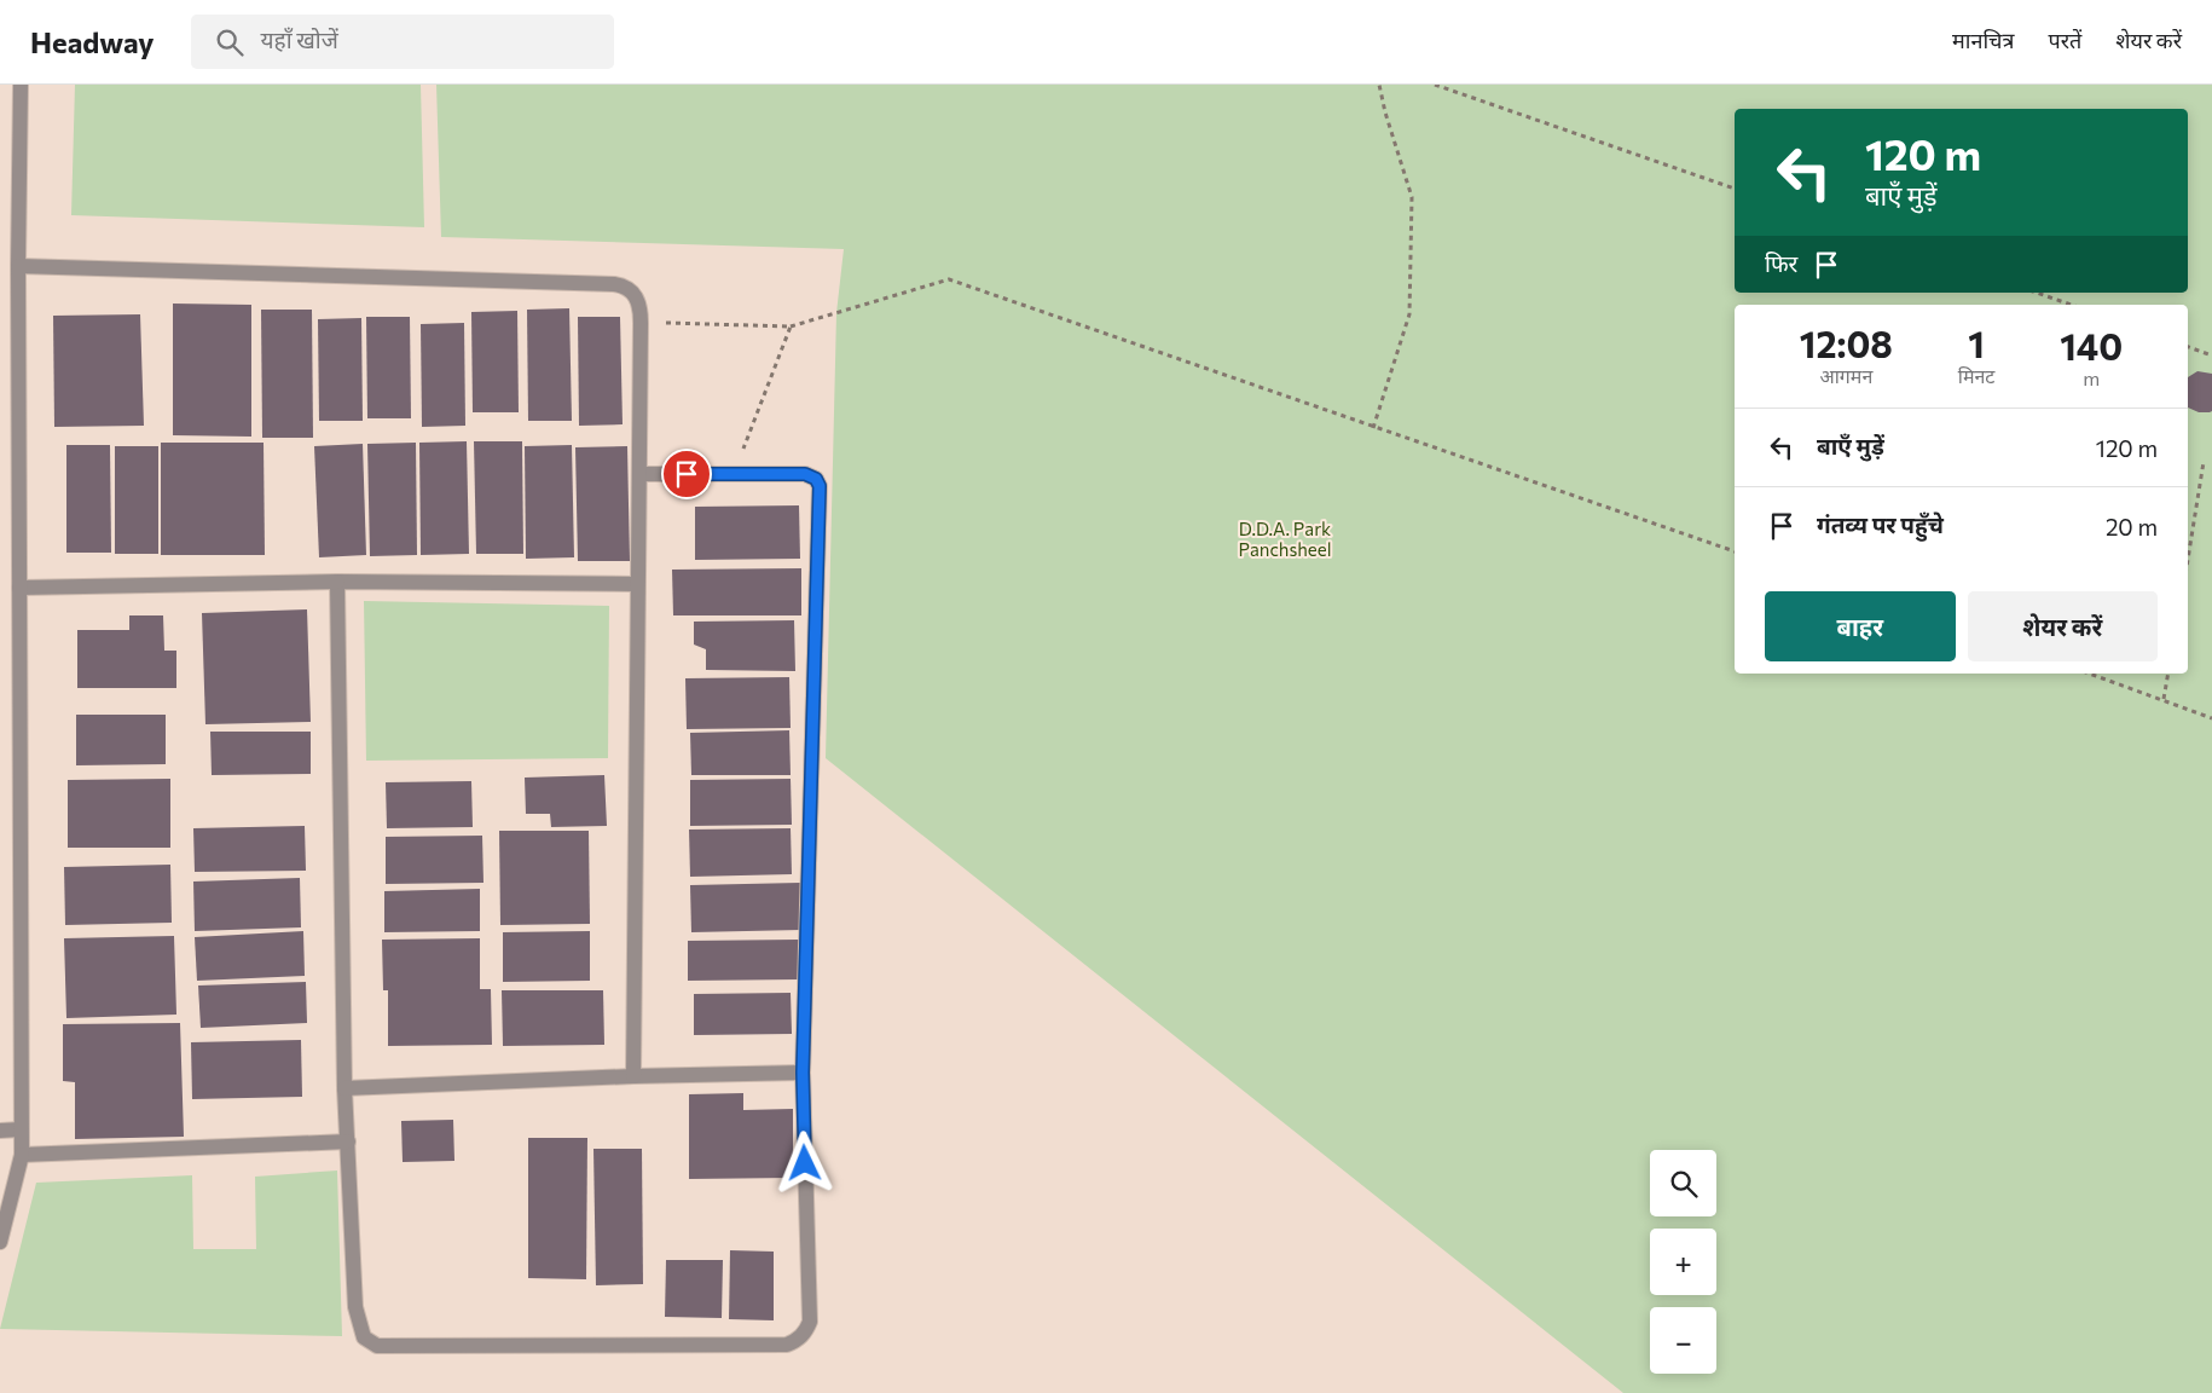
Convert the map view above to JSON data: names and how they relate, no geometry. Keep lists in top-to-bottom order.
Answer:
{
  "parks": ["D.D.A. Park Panchsheel"],
  "page": {
    "header": "Headway",
    "search": "यहाँ खोजें",
    "nav": ["मानचित्र", "परतें", "शेयर करें"],
    "turn": ["120 m", "बाएँ मुड़ें"],
    "then": "फिर",
    "eta": [
      "12:08",
      "आगमन",
      "1",
      "मिनट",
      "140",
      "m"
    ],
    "list": [
      {
        "name": "बाएँ मुड़ें",
        "value": "120 m"
      },
      {
        "name": "गंतव्य पर पहुँचे",
        "value": "20 m"
      }
    ],
    "buttons": ["बाहर", "शेयर करें"],
    "map_buttons": ["+", "−"]
  }
}
